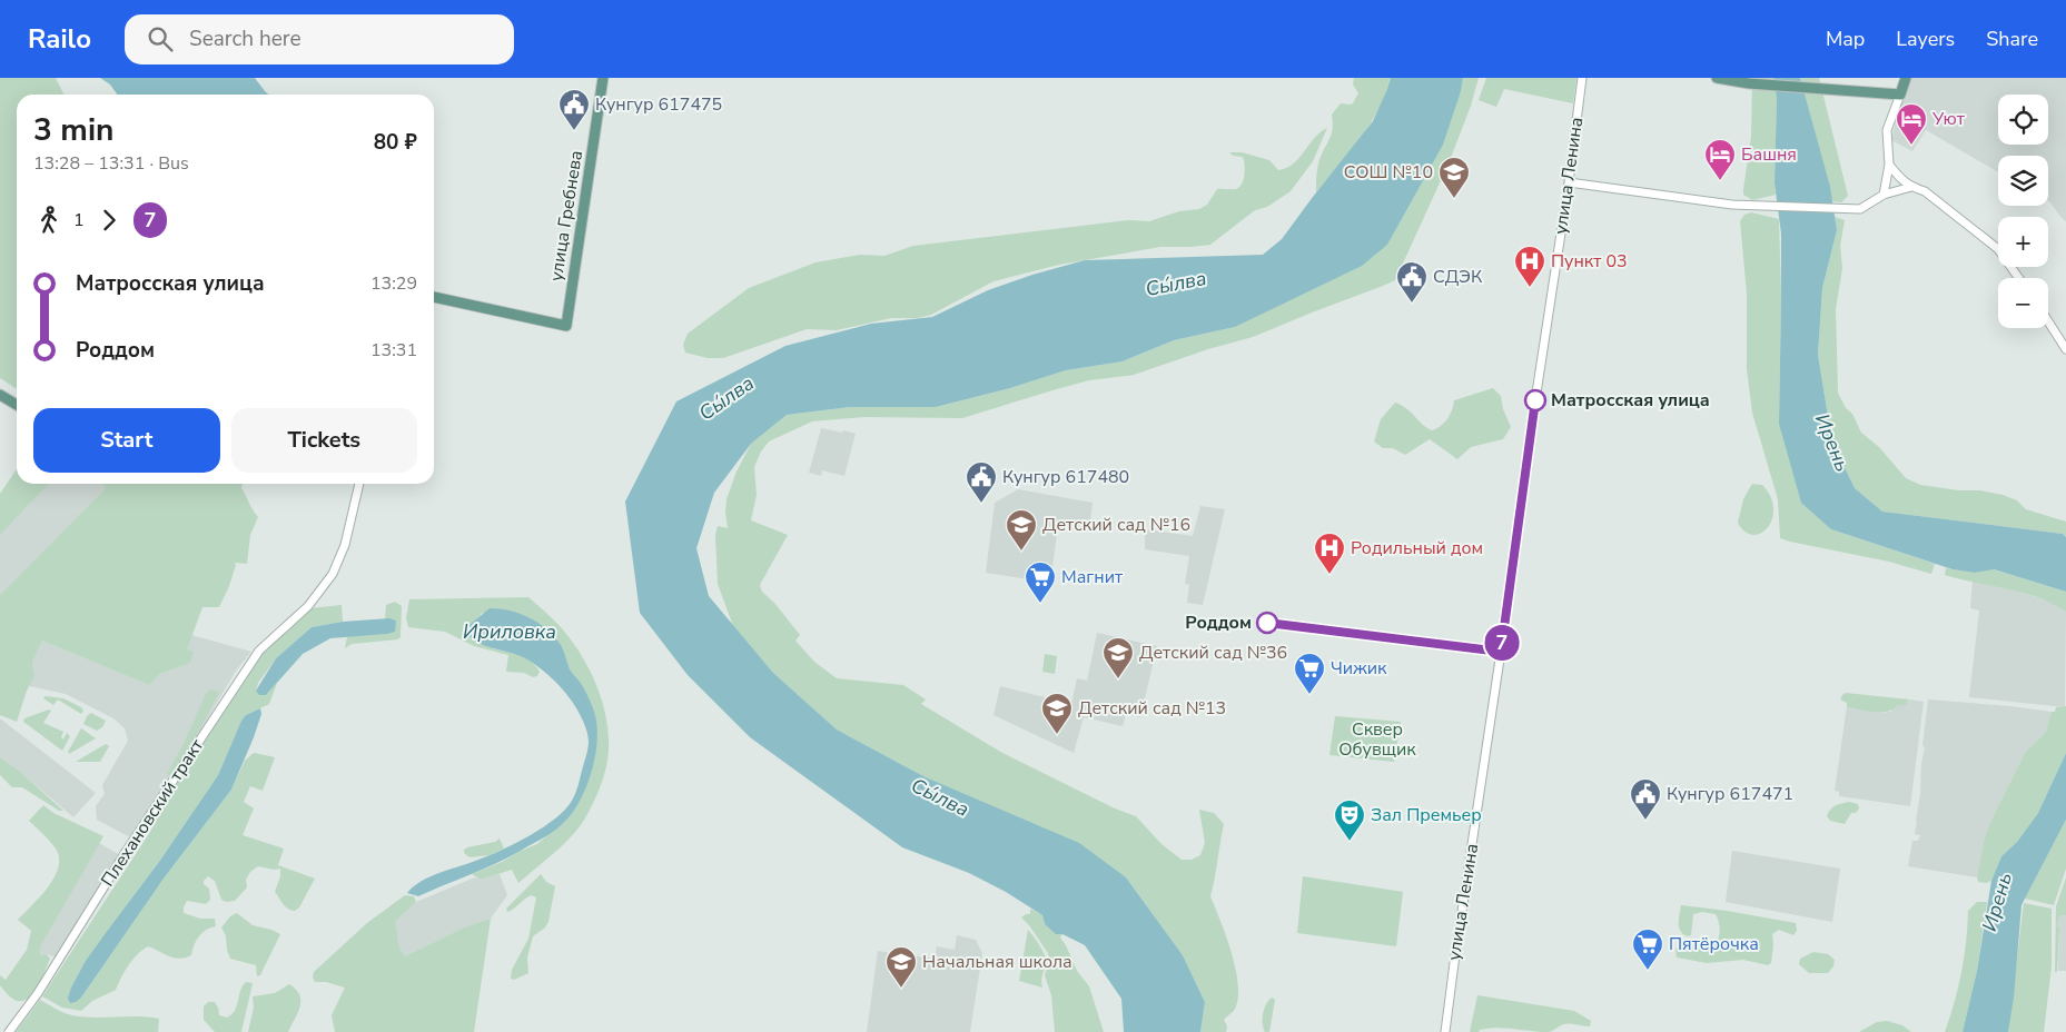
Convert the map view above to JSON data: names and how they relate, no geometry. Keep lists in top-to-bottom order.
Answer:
{
  "streets": {
    "main road": ["улица Гребнева"],
    "street": ["улица Ленина", "Плехановский тракт"]
  },
  "water": ["Сы́лва", "Ирень", "Ириловка"],
  "parks": ["Сквер Обувщик"],
  "places": {
    "public building": [
      "Кунгур 617475",
      "СДЭК",
      "Кунгур 617480",
      "Кунгур 617471"
    ],
    "hotel": ["Уют", "Башня"],
    "school or university": [
      "СОШ №10",
      "Детский сад №16",
      "Детский сад №36",
      "Детский сад №13",
      "Начальная школа"
    ],
    "hospital": ["Пункт 03", "Родильный дом"],
    "other": ["Матросская улица", "Роддом"],
    "supermarket": ["Магнит", "Чижик", "Пятёрочка"],
    "theatre": ["Зал Премьер"]
  },
  "lines": ["bus line 7"],
  "page": {
    "header": "Railo",
    "search": "Search here",
    "nav": ["Map", "Layers", "Share"],
    "on_map": "7",
    "map_buttons": ["+", "−"],
    "heading": ["3 min", "13:28 – 13:31 · Bus", "80 ₽"],
    "legs": ["1", "7"],
    "list": [
      {
        "name": "Матросская улица",
        "value": "13:29"
      },
      {
        "name": "Роддом",
        "value": "13:31"
      }
    ],
    "buttons": ["Start", "Tickets"]
  }
}
